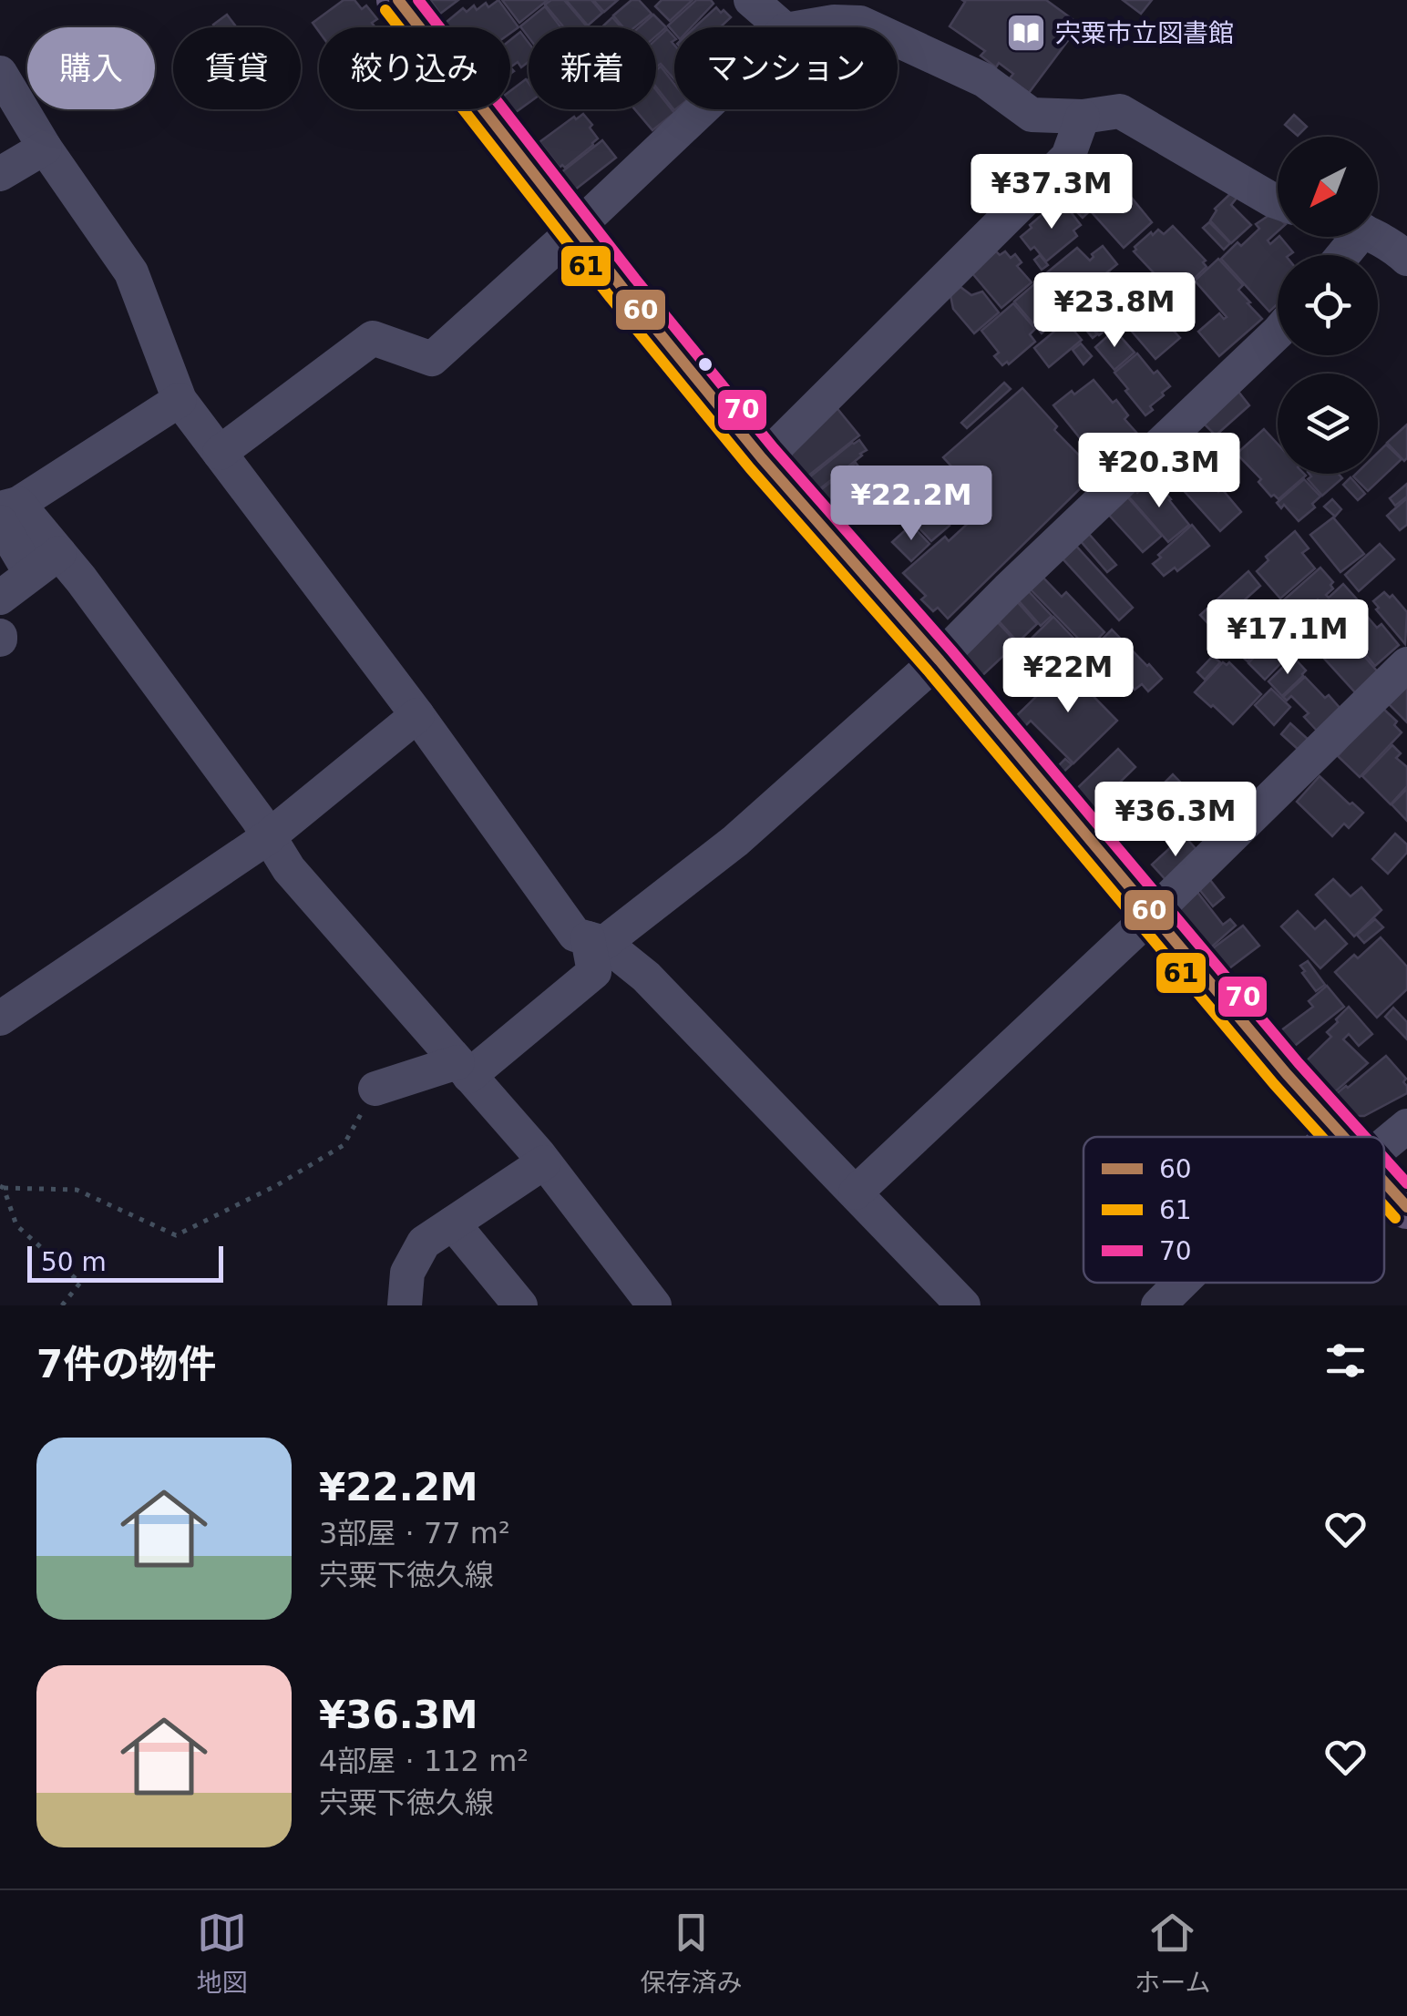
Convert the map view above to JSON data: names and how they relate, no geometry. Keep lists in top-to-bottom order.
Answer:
{
  "places": {
    "library": ["宍粟市立図書館"]
  },
  "lines": ["transit line 60", "transit line 70", "transit line 61"],
  "legend": ["60", "61", "70"],
  "scale_bar": "50 m",
  "north": "bottom left",
  "page": {
    "chip": [
      "購入",
      "賃貸",
      "絞り込み",
      "新着",
      "マンション"
    ],
    "price": [
      "¥37.3M",
      "¥23.8M",
      "¥20.3M",
      "¥22.2M",
      "¥17.1M",
      "¥22M",
      "¥36.3M"
    ],
    "scale": "50 m",
    "heading": "7件の物件",
    "list": [
      {
        "name": "¥22.2M",
        "note": "3部屋 · 77 m² · 宍粟下徳久線"
      },
      {
        "name": "¥36.3M",
        "note": "4部屋 · 112 m² · 宍粟下徳久線"
      }
    ],
    "tabs": ["地図", "保存済み", "ホーム"]
  }
}
